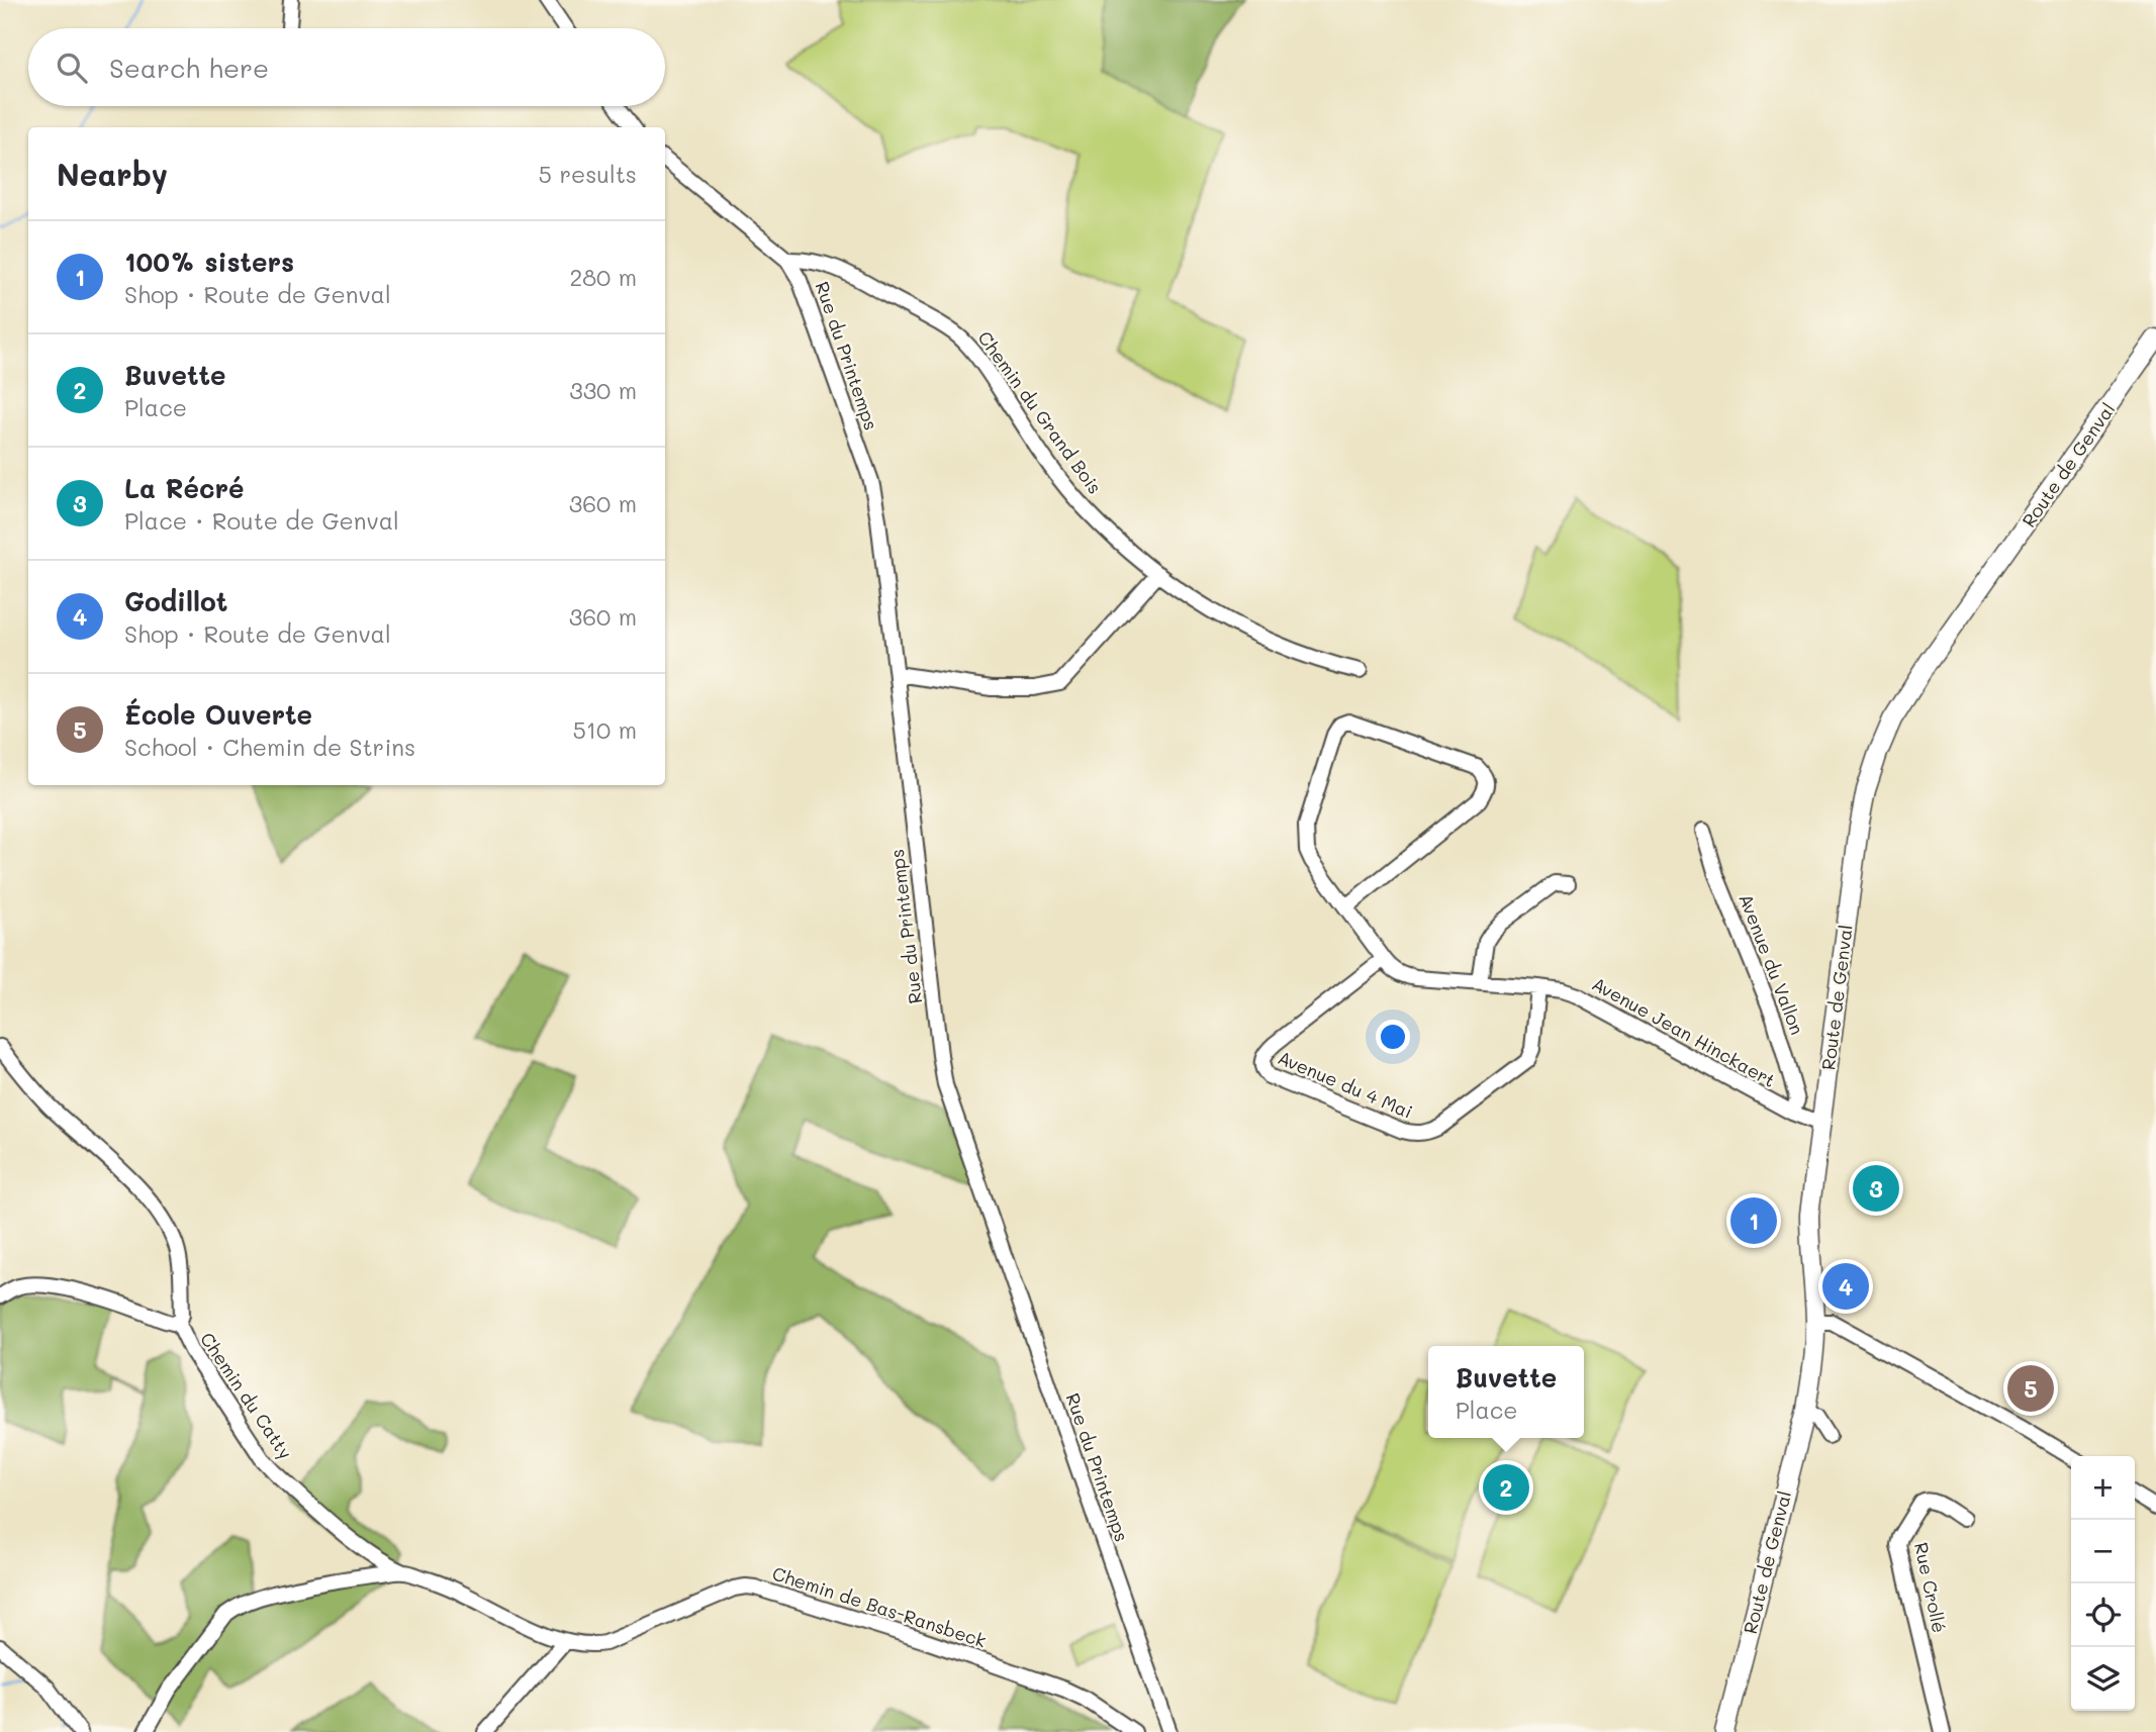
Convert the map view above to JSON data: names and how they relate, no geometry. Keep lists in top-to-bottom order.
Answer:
{
  "streets": {
    "main road": ["Route de Genval"],
    "street": [
      "Rue du Printemps",
      "Chemin du Grand Bois",
      "Avenue du Vallon",
      "Avenue Jean Hinckaert",
      "Avenue du 4 Mai",
      "Chemin du Catty",
      "Rue Crollé",
      "Chemin de Bas-Ransbeck"
    ]
  },
  "crossings": [
    ["Rue du Printemps", "Chemin du Grand Bois"],
    ["Route de Genval", "Avenue Jean Hinckaert"],
    ["Avenue du Vallon", "Avenue Jean Hinckaert"],
    ["Avenue Jean Hinckaert", "Avenue du 4 Mai"],
    ["Chemin du Catty", "Chemin de Bas-Ransbeck"]
  ],
  "page": {
    "search": "Search here",
    "heading": ["Nearby", "5 results"],
    "list": [
      {
        "mark": "1",
        "name": "100% sisters",
        "note": "Shop · Route de Genval",
        "value": "280 m"
      },
      {
        "mark": "2",
        "name": "Buvette",
        "note": "Place",
        "value": "330 m"
      },
      {
        "mark": "3",
        "name": "La Récré",
        "note": "Place · Route de Genval",
        "value": "360 m"
      },
      {
        "mark": "4",
        "name": "Godillot",
        "note": "Shop · Route de Genval",
        "value": "360 m"
      },
      {
        "mark": "5",
        "name": "École Ouverte",
        "note": "School · Chemin de Strins",
        "value": "510 m"
      }
    ],
    "pins": [
      "3",
      "1",
      "4",
      "5",
      "2"
    ],
    "popup": ["Buvette", "Place"],
    "map_buttons": ["+", "−"]
  }
}
